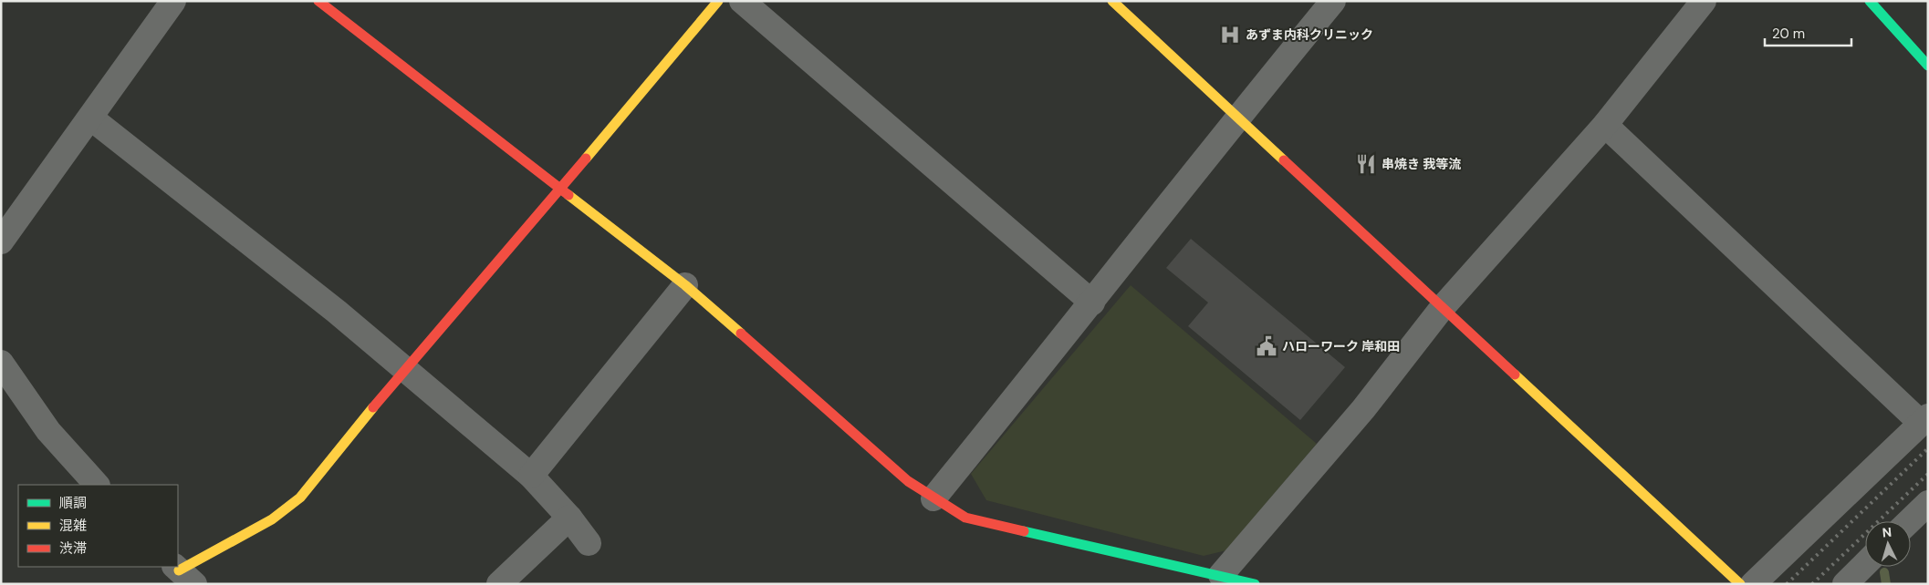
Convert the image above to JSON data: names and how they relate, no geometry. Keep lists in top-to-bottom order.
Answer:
{
  "places": {
    "hospital": ["あずま内科クリニック"],
    "restaurant": ["串焼き 我等流"],
    "public building": ["ハローワーク 岸和田"]
  },
  "legend": ["順調", "混雑", "渋滞"],
  "scale_bar": "20 m",
  "north": "top"
}
